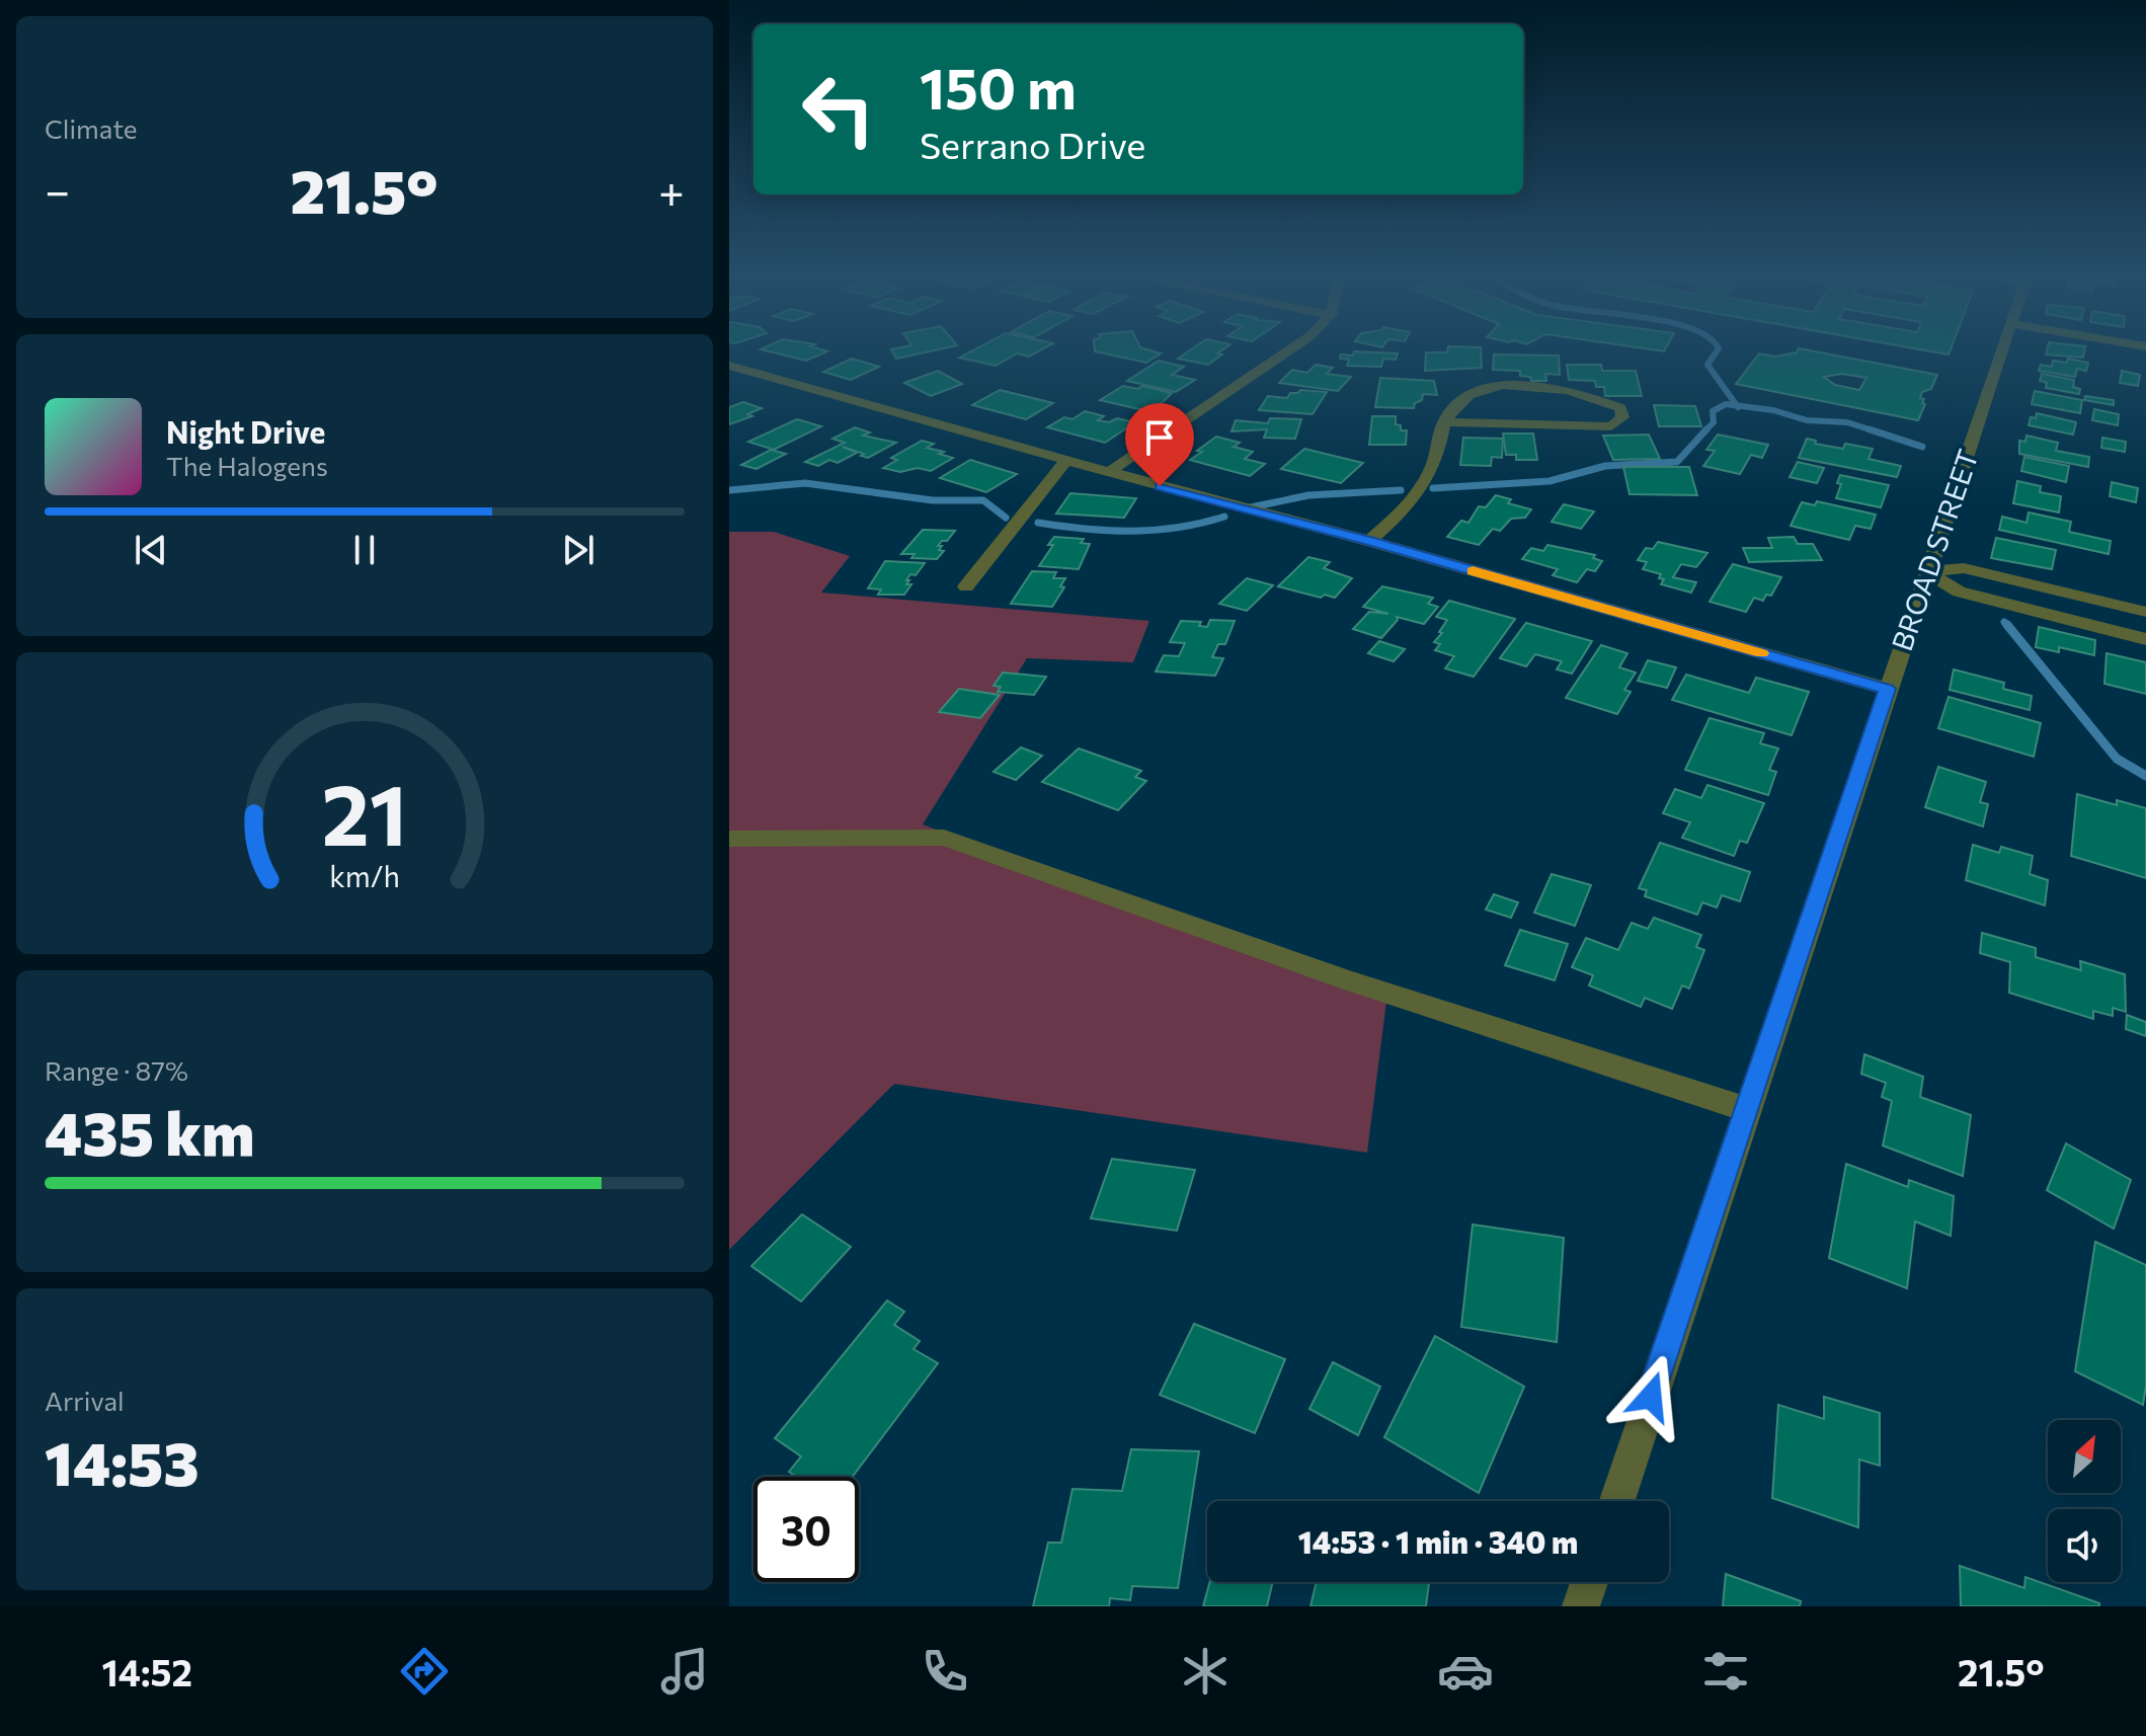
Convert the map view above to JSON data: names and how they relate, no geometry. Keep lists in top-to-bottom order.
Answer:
{
  "streets": {
    "street": ["BROAD STREET"]
  },
  "north": "top right",
  "page": {
    "tile": [
      "Climate",
      ["Range · 87%", "435 km"],
      ["Arrival", "14:53"]
    ],
    "turn": ["150 m", "Serrano Drive"],
    "heat": ["−", "21.5°", "+"],
    "song": ["Night Drive", "The Halogens"],
    "limit": "30",
    "trip": "14:53 · 1 min · 340 m",
    "tabs": ["14:52", "21.5°"],
    "gauge": ["21", "km/h"]
  }
}
